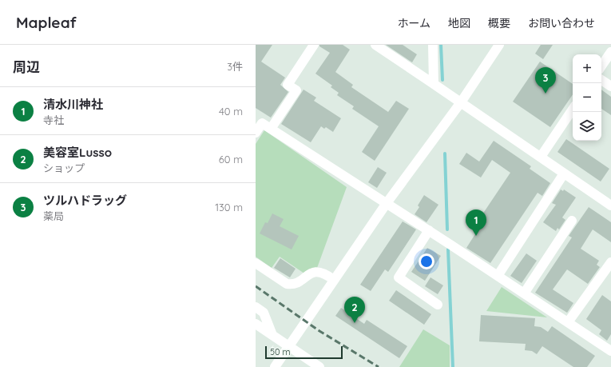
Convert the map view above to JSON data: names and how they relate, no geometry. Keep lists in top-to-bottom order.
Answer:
{
  "scale_bar": "50 m",
  "page": {
    "header": "Mapleaf",
    "nav": [
      "ホーム",
      "地図",
      "概要",
      "お問い合わせ"
    ],
    "heading": ["周辺", "3件"],
    "map_buttons": ["+", "−"],
    "pins": ["3", "1", "2"],
    "list": [
      {
        "mark": "1",
        "name": "清水川神社",
        "note": "寺社",
        "value": "40 m"
      },
      {
        "mark": "2",
        "name": "美容室Lusso",
        "note": "ショップ",
        "value": "60 m"
      },
      {
        "mark": "3",
        "name": "ツルハドラッグ",
        "note": "薬局",
        "value": "130 m"
      }
    ],
    "scale": "50 m"
  }
}
